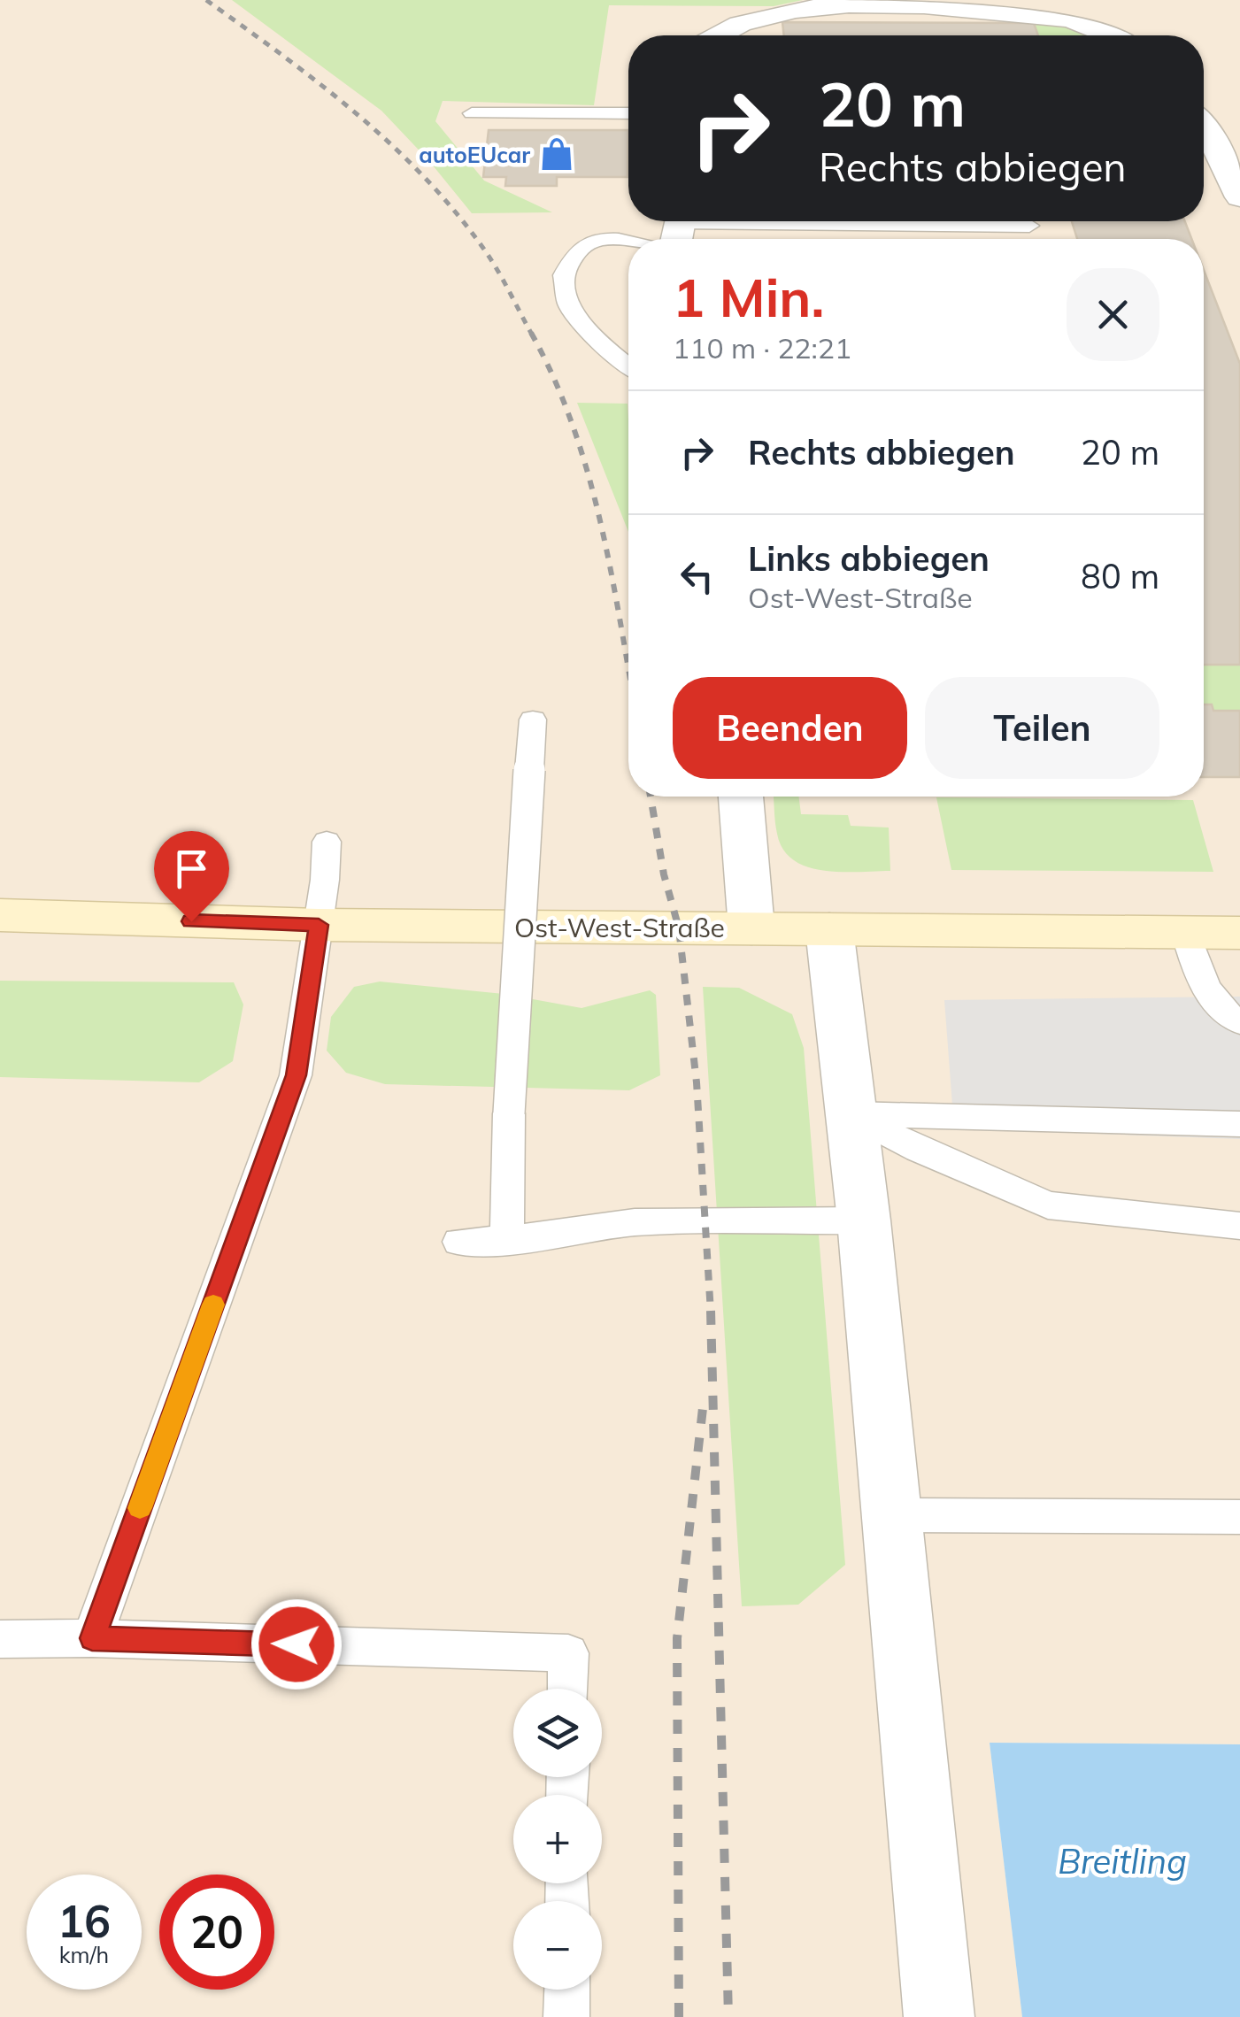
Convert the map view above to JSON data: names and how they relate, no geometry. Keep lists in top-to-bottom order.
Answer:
{
  "streets": {
    "street": ["Ost-West-Straße"]
  },
  "water": ["Breitling"],
  "places": {
    "shop": ["autoEUcar"]
  },
  "page": {
    "turn": ["20 m", "Rechts abbiegen"],
    "heading": ["1 Min.", "110 m · 22:21"],
    "list": [
      {
        "name": "Rechts abbiegen",
        "value": "20 m"
      },
      {
        "name": "Links abbiegen",
        "note": "Ost-West-Straße",
        "value": "80 m"
      }
    ],
    "buttons": ["Beenden", "Teilen"],
    "map_buttons": ["+", "−"],
    "speed": "16 km/h",
    "limit": "20"
  }
}
